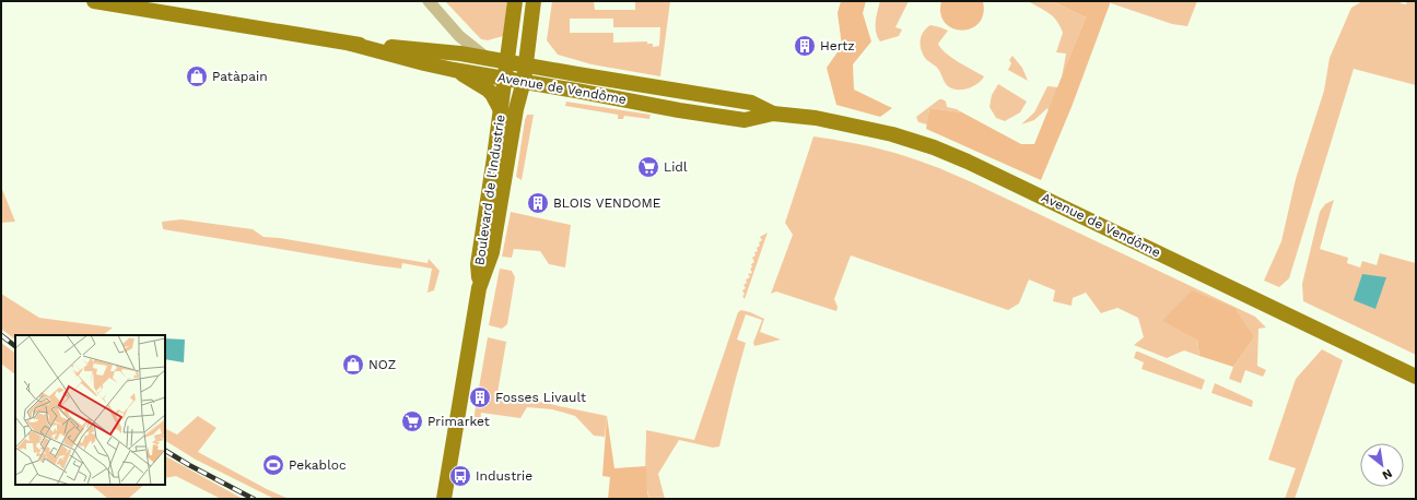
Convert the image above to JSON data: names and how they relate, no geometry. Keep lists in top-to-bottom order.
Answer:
{
  "streets": {
    "main road": ["Avenue de Vendôme", "Boulevard de l'Industrie"]
  },
  "crossings": [
    ["Avenue de Vendôme", "Boulevard de l'Industrie"]
  ],
  "places": {
    "building": ["Hertz", "BLOIS VENDOME", "Fosses Livault"],
    "shop": ["Patàpain", "NOZ"],
    "supermarket": ["Lidl", "Primarket"],
    "sports": ["Pekabloc"],
    "bus stop": ["Industrie"]
  },
  "north": "bottom right"
}
